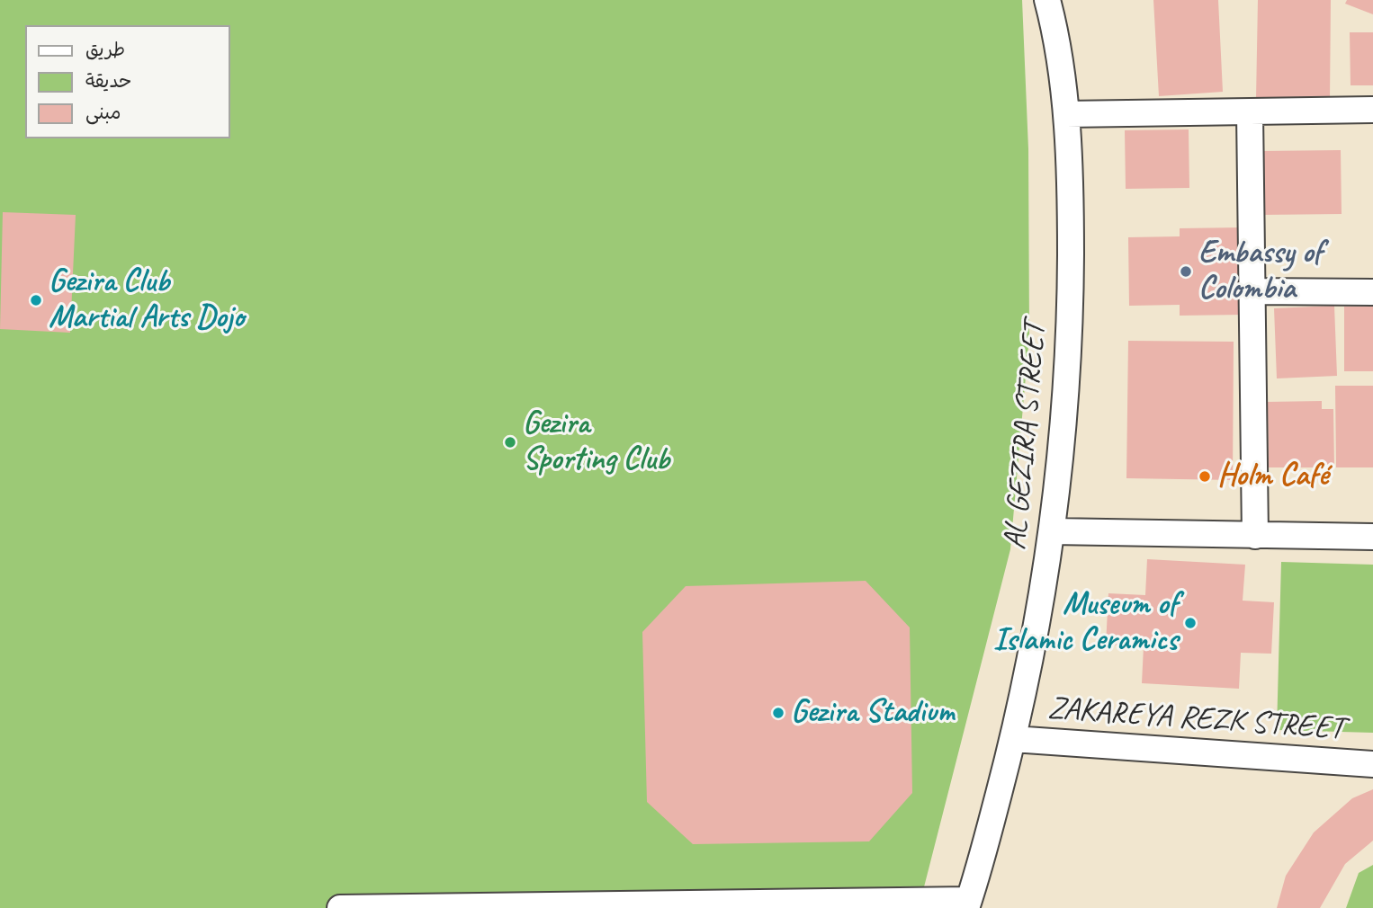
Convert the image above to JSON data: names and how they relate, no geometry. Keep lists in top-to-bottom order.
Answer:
{
  "streets": {
    "street": ["AL GEZIRA STREET", "ZAKAREYA REZK STREET"]
  },
  "crossings": [
    ["AL GEZIRA STREET", "ZAKAREYA REZK STREET"]
  ],
  "places": [
    "Embassy of Colombia",
    "Gezira Club Martial Arts Dojo",
    "Gezira Sporting Club",
    "Holm Café",
    "Museum of Islamic Ceramics",
    "Gezira Stadium"
  ],
  "legend": ["طريق", "حديقة", "مبنى"]
}
